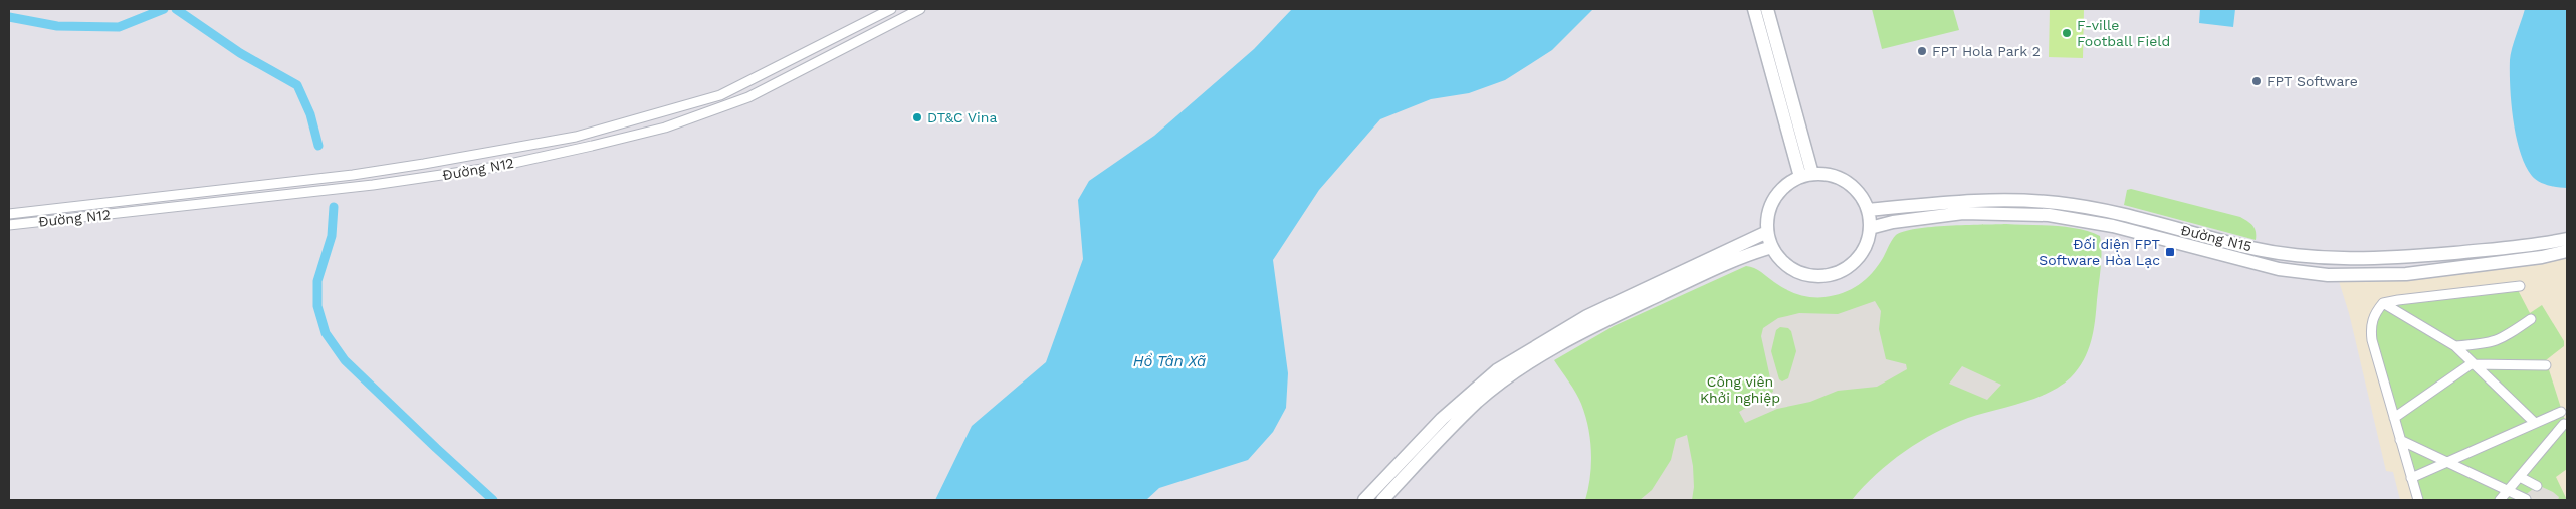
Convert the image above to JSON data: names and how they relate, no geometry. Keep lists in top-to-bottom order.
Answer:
{
  "streets": {
    "street": ["Đường N12", "Đường N15"]
  },
  "water": ["Hồ Tân Xã"],
  "parks": ["Công viên Khởi nghiệp"],
  "places": {
    "other": [
      "F-ville Football Field",
      "FPT Hola Park 2",
      "FPT Software",
      "DT&C Vina"
    ],
    "transit": ["Đối diện FPT Software Hòa Lạc"]
  }
}
